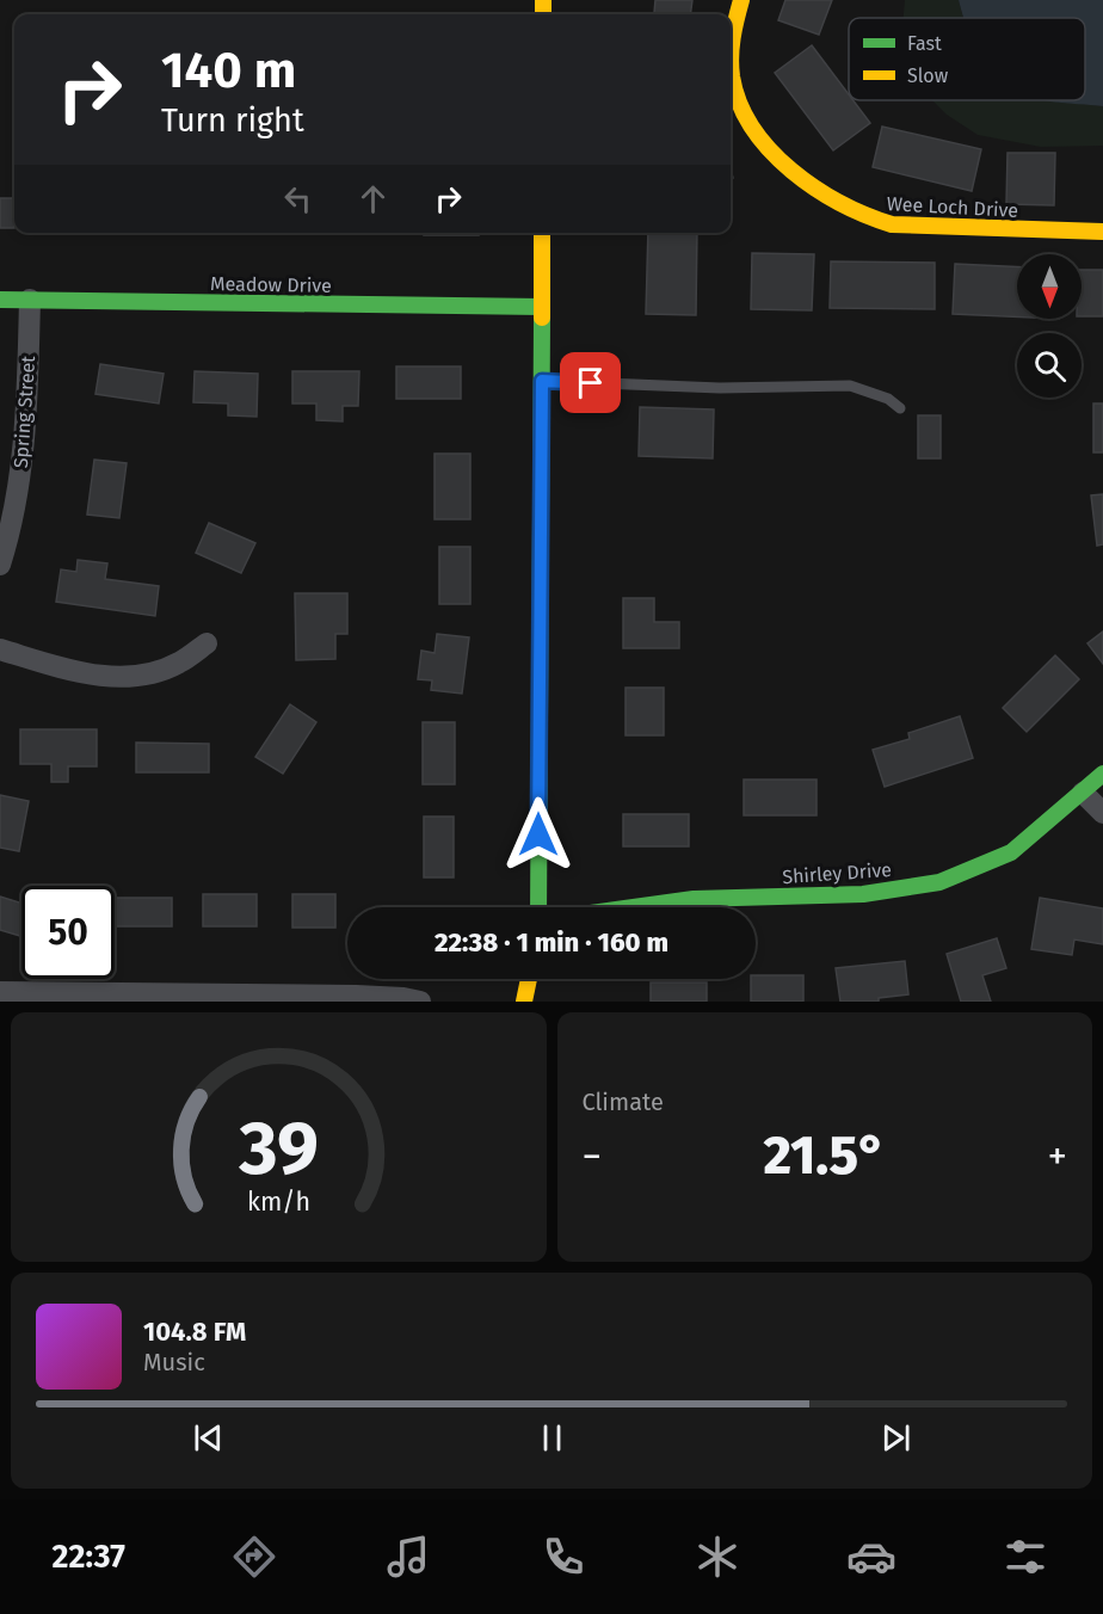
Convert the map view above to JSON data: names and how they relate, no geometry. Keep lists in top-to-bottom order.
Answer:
{
  "streets": {
    "street": [
      "Wee Loch Drive",
      "Meadow Drive",
      "Spring Street",
      "Shirley Drive"
    ]
  },
  "crossings": [
    ["Meadow Drive", "Spring Street"]
  ],
  "legend": ["Fast", "Slow"],
  "north": "bottom",
  "page": {
    "turn": ["140 m", "Turn right"],
    "limit": "50",
    "trip": "22:38 · 1 min · 160 m",
    "tile": "Climate",
    "heat": ["−", "21.5°", "+"],
    "song": ["104.8 FM", "Music"],
    "tabs": "22:37",
    "gauge": ["39", "km/h"]
  }
}
